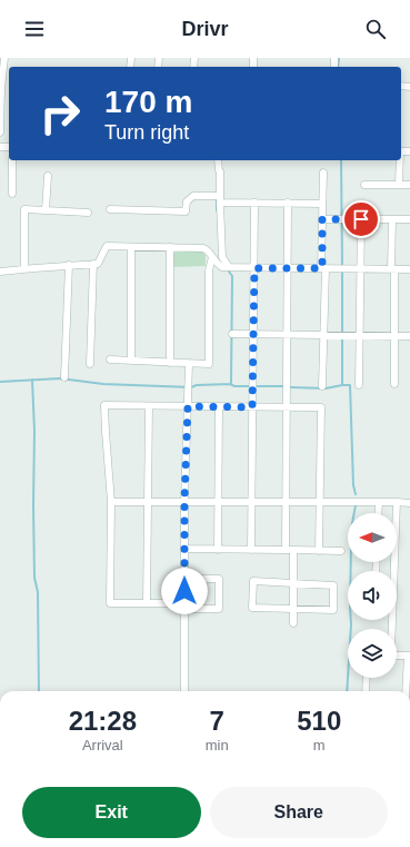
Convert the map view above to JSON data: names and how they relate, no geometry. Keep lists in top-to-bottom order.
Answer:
{
  "north": "left",
  "page": {
    "header": "Drivr",
    "turn": ["170 m", "Turn right"],
    "eta": [
      "21:28",
      "Arrival",
      "7",
      "min",
      "510",
      "m"
    ],
    "buttons": ["Exit", "Share"]
  }
}
